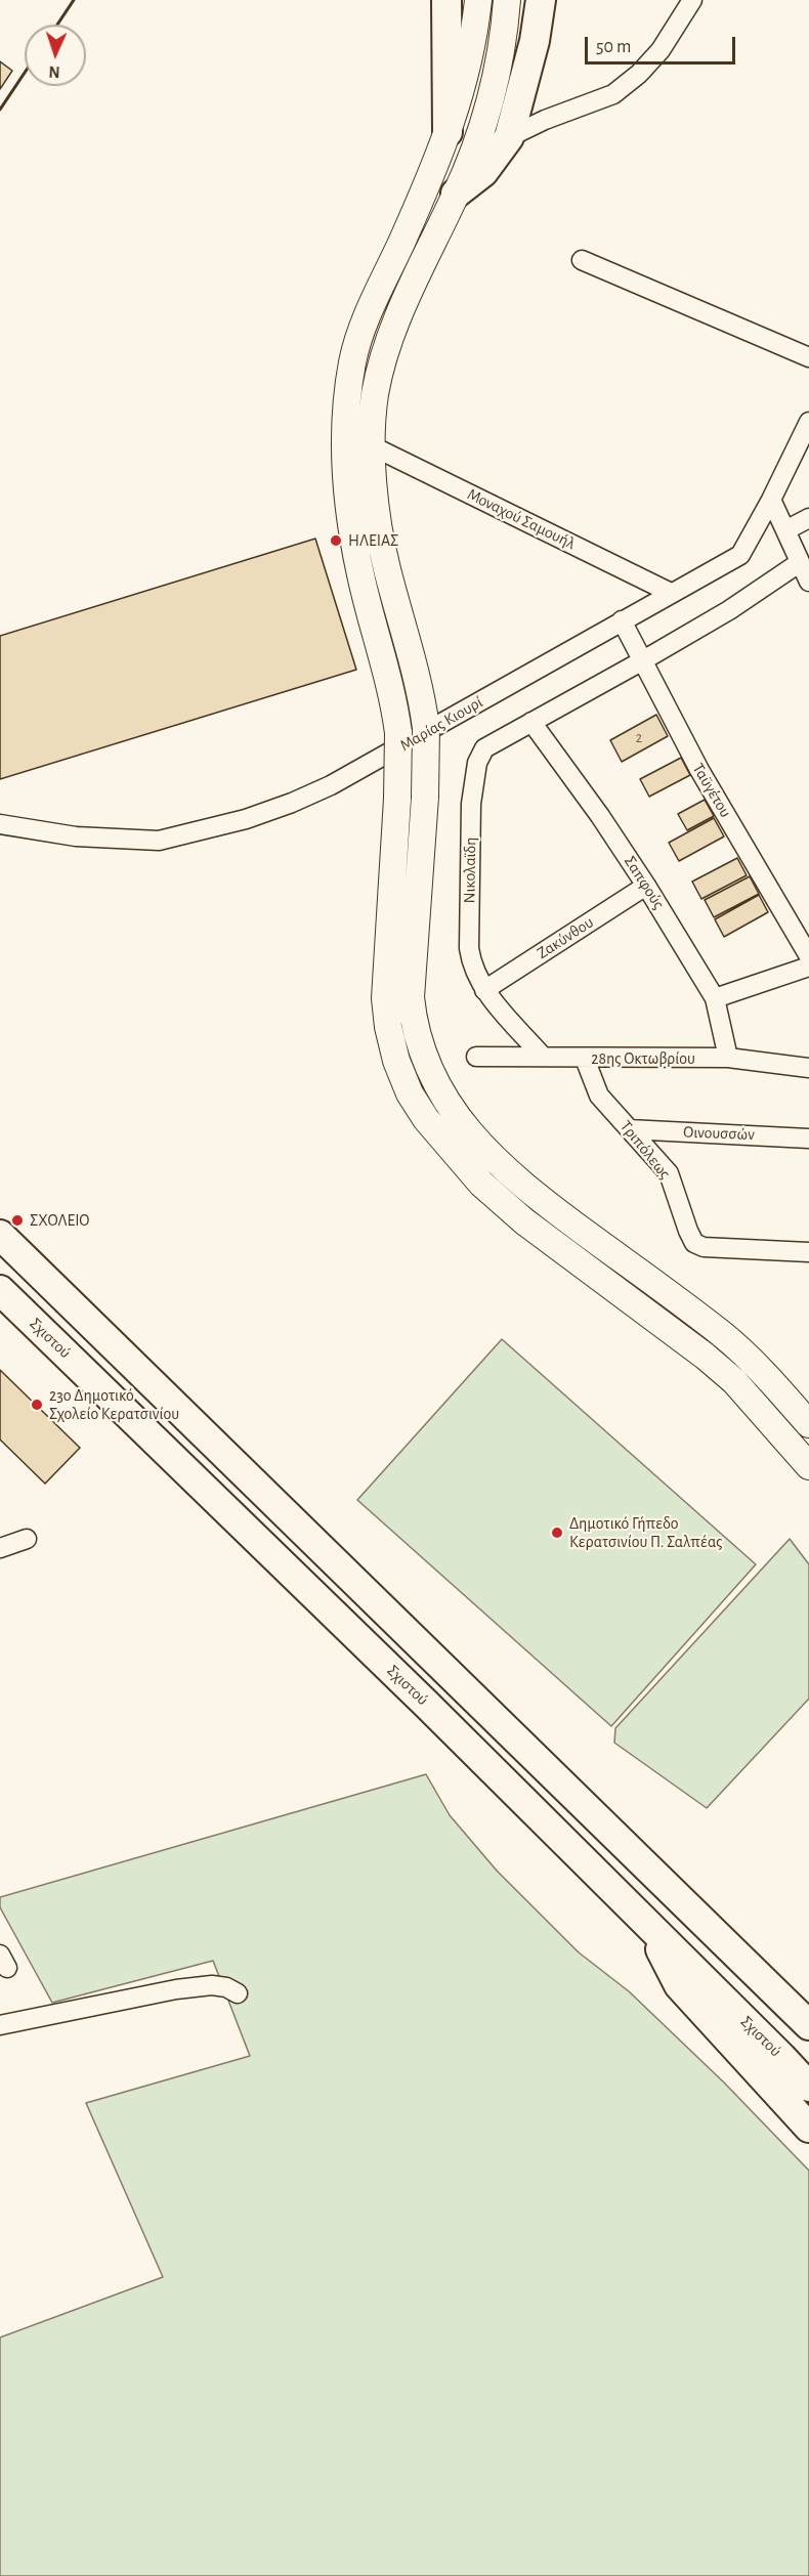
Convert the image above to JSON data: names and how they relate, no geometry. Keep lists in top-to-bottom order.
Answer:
{
  "streets": {
    "main road": ["Σχιστού"],
    "street": [
      "Μοναχού Σαμουήλ",
      "Μαρίας Κιουρί",
      "Ταϋγέτου",
      "Νικολαϊδη",
      "Σαπφούς",
      "Ζακύνθου",
      "28ης Οκτωβρίου",
      "Οινουσσών",
      "Τριπόλεως"
    ]
  },
  "crossings": [
    ["Μοναχού Σαμουήλ", "Μαρίας Κιουρί"],
    ["Μαρίας Κιουρί", "Ταϋγέτου"],
    ["Νικολαϊδη", "Σαπφούς"],
    ["Νικολαϊδη", "Ζακύνθου"],
    ["Σαπφούς", "Ζακύνθου"],
    ["Σαπφούς", "28ης Οκτωβρίου"],
    ["28ης Οκτωβρίου", "Τριπόλεως"],
    ["Οινουσσών", "Τριπόλεως"]
  ],
  "places": [
    "ΗΛΕΙΑΣ",
    "ΣΧΟΛΕΙΟ",
    "23o Δημοτικό Σχολείο Κερατσινίου",
    "Δημοτικό Γήπεδο Κερατσινίου Π. Σαλπέας"
  ],
  "house_numbers": ["2"],
  "scale_bar": "50 m",
  "north": "bottom"
}
